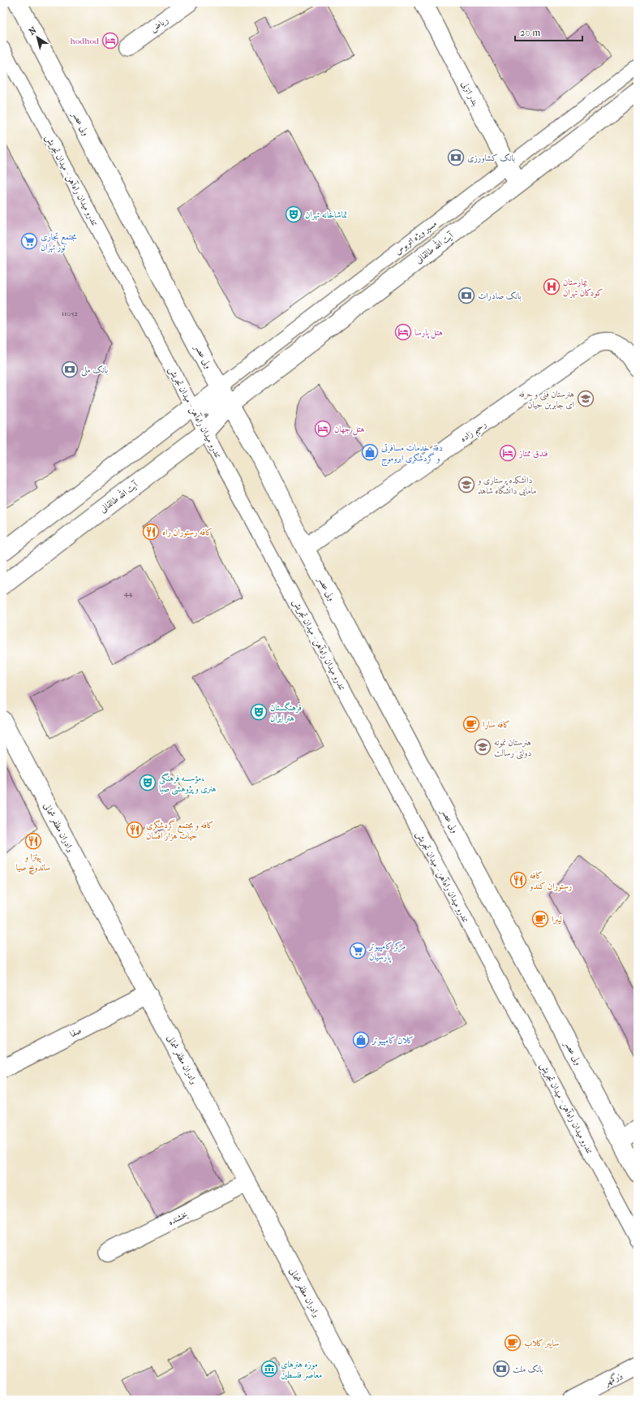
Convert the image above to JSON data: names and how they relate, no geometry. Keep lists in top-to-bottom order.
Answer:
{
  "streets": {
    "main road": [
      "ریاض",
      "بندر انزلی",
      "ولی عصر",
      "آیت الله طالقانی",
      "رحیم زاده",
      "برادران مظفر شمالی",
      "صفا",
      "بخشنده",
      "بزرگمهر"
    ],
    "lane": ["تندرو میدان راه‌آهن - میدان تجریش", "مسیر ویژه اتوبوس"]
  },
  "crossings": [
    ["بندر انزلی", "مسیر ویژه اتوبوس"],
    ["بندر انزلی", "آیت الله طالقانی"],
    ["ولی عصر", "مسیر ویژه اتوبوس"],
    ["ولی عصر", "آیت الله طالقانی"],
    ["ولی عصر", "رحیم زاده"],
    ["تندرو میدان راه‌آهن - میدان تجریش", "مسیر ویژه اتوبوس"],
    ["تندرو میدان راه‌آهن - میدان تجریش", "آیت الله طالقانی"],
    ["برادران مظفر شمالی", "صفا"],
    ["برادران مظفر شمالی", "بخشنده"]
  ],
  "places": {
    "hotel": [
      "hodhod",
      "هتل پارسا",
      "هتل جهان",
      "فندق ممتاز"
    ],
    "bank": [
      "بانک کشاورزی",
      "بانک صادرات",
      "بانک ملی",
      "بانک ملت"
    ],
    "theatre": ["تماشاخانه تهران", "فرهنگستان هنر ایران", "مؤسسه فرهنگی، هنری و پژوهشی صبا"],
    "supermarket": ["مجتمع تجاری نور تهران", "مرکز کامپیوتر پارسیان"],
    "hospital": ["بیمارستان کودکان تهران"],
    "school or university": ["هنرستان فنی و حرفه ای جابربن حیان", "دانشکده پرستاری و مامایی دانشگاه شاهد", "هنرستان نمونه دولتی رسالت"],
    "shop": ["دفتر خدمات مسافرتی و گردشگری ابروموج", "کلان کامپیوتر"],
    "restaurant": [
      "کافه رستوران راه",
      "کافه و مجتمع گردشگری حیات هزار افسان",
      "پیتزا و ساندویچ صیا",
      "کافه رستوران کندو"
    ],
    "cafe": ["کافه سارا", "لیبرا", "سایبر کلاب"],
    "museum": ["موزه هنرهای معاصر فلسطین"]
  },
  "house_numbers": ["11052", "44"],
  "scale_bar": "20 m",
  "north": "top left"
}
